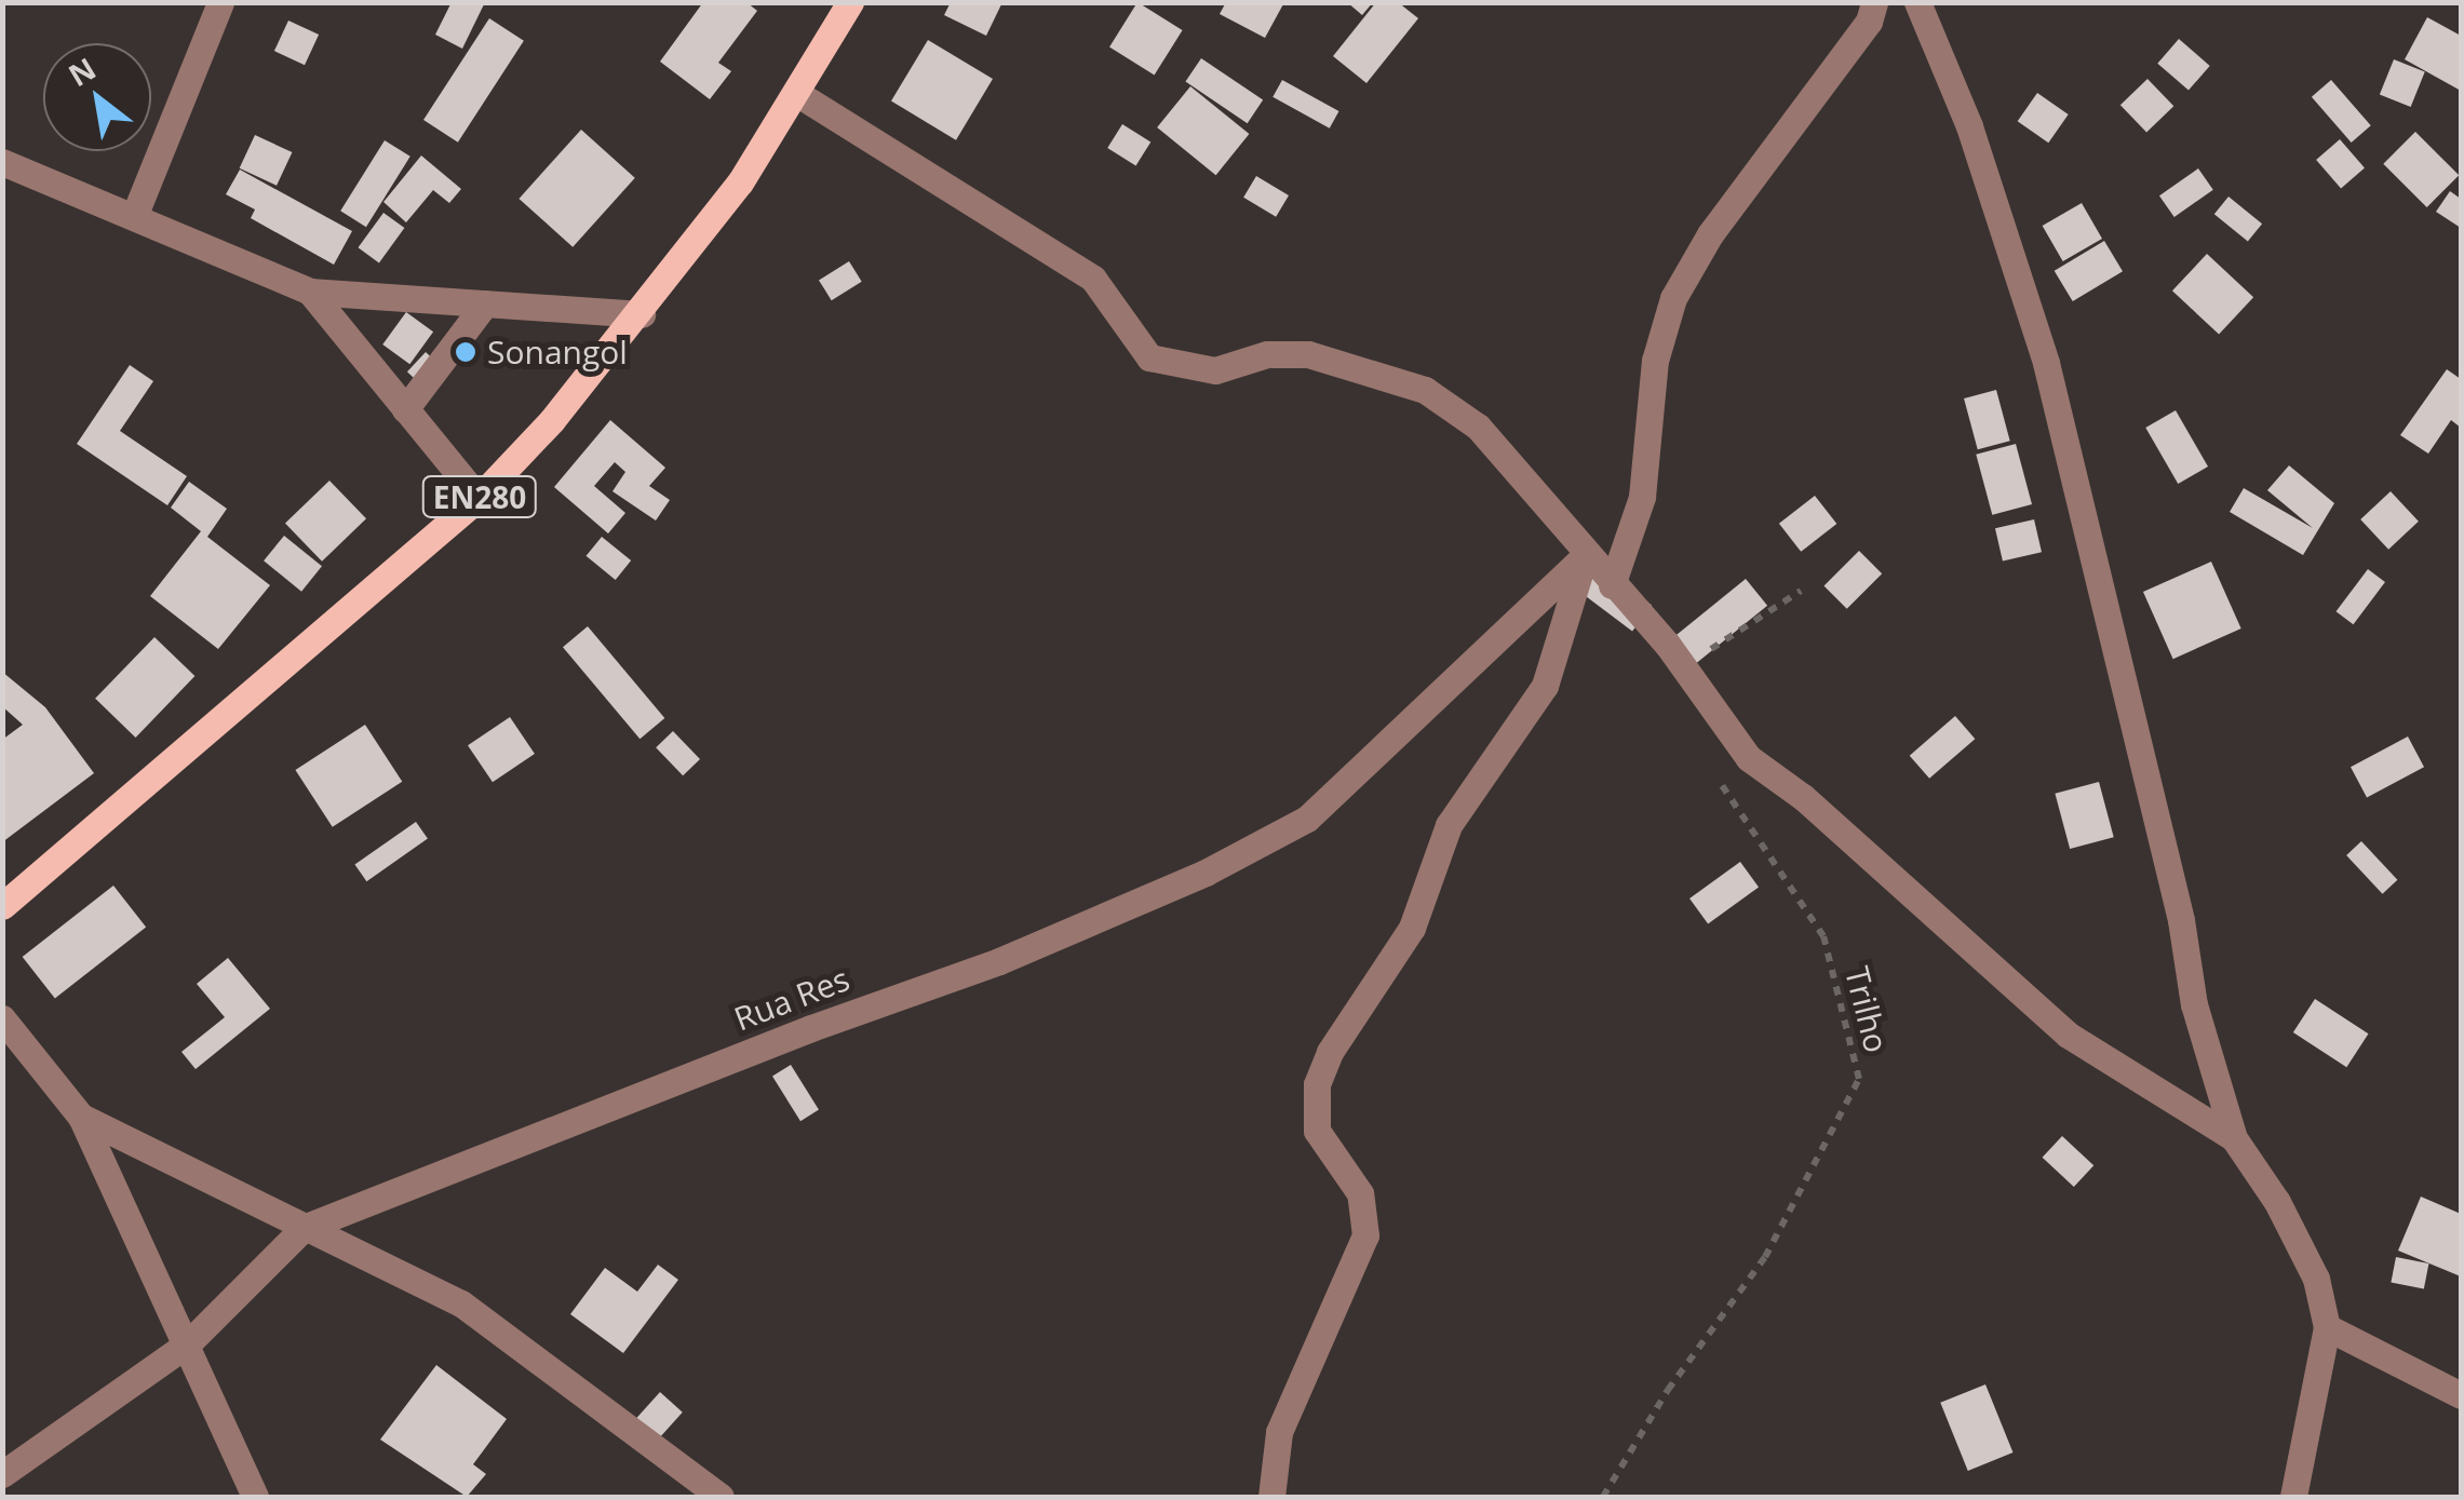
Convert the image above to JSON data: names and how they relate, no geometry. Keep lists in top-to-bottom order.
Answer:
{
  "streets": {
    "main road": ["EN280"],
    "street": ["Rua Res"],
    "path": ["Trilho"]
  },
  "places": ["Sonangol"],
  "north": "top left"
}
